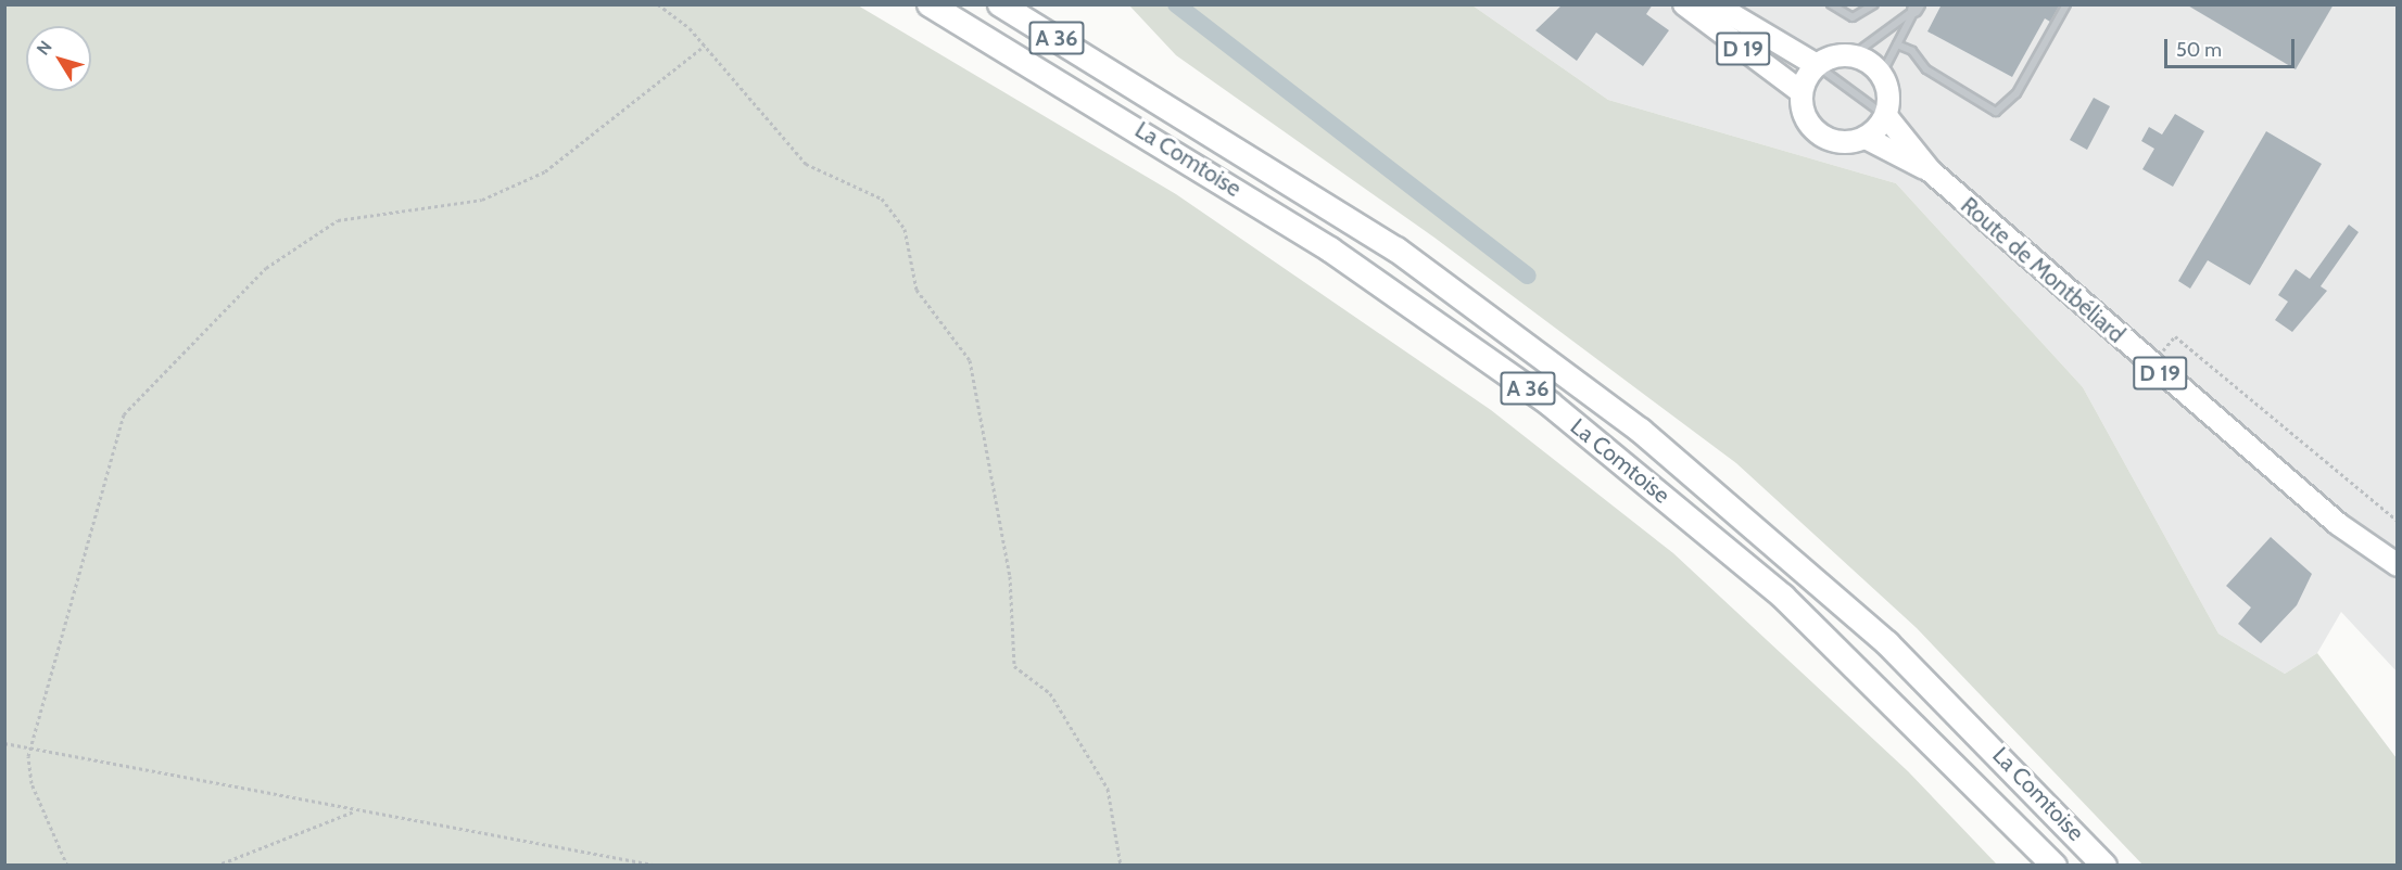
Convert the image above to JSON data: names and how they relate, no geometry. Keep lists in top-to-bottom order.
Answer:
{
  "streets": {
    "highway": ["A 36", "La Comtoise"],
    "main road": ["D 19", "Route de Montbéliard"]
  },
  "scale_bar": "50 m",
  "north": "top left"
}
